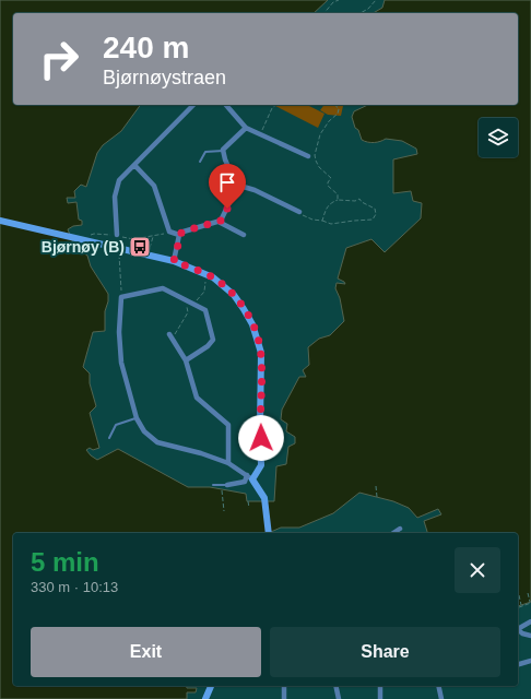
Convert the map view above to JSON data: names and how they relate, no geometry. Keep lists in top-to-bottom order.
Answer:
{
  "places": {
    "bus stop": ["Bjørnøy (B)"]
  },
  "page": {
    "turn": ["240 m", "Bjørnøystraen"],
    "heading": ["5 min", "330 m · 10:13"],
    "buttons": ["Exit", "Share"]
  }
}
